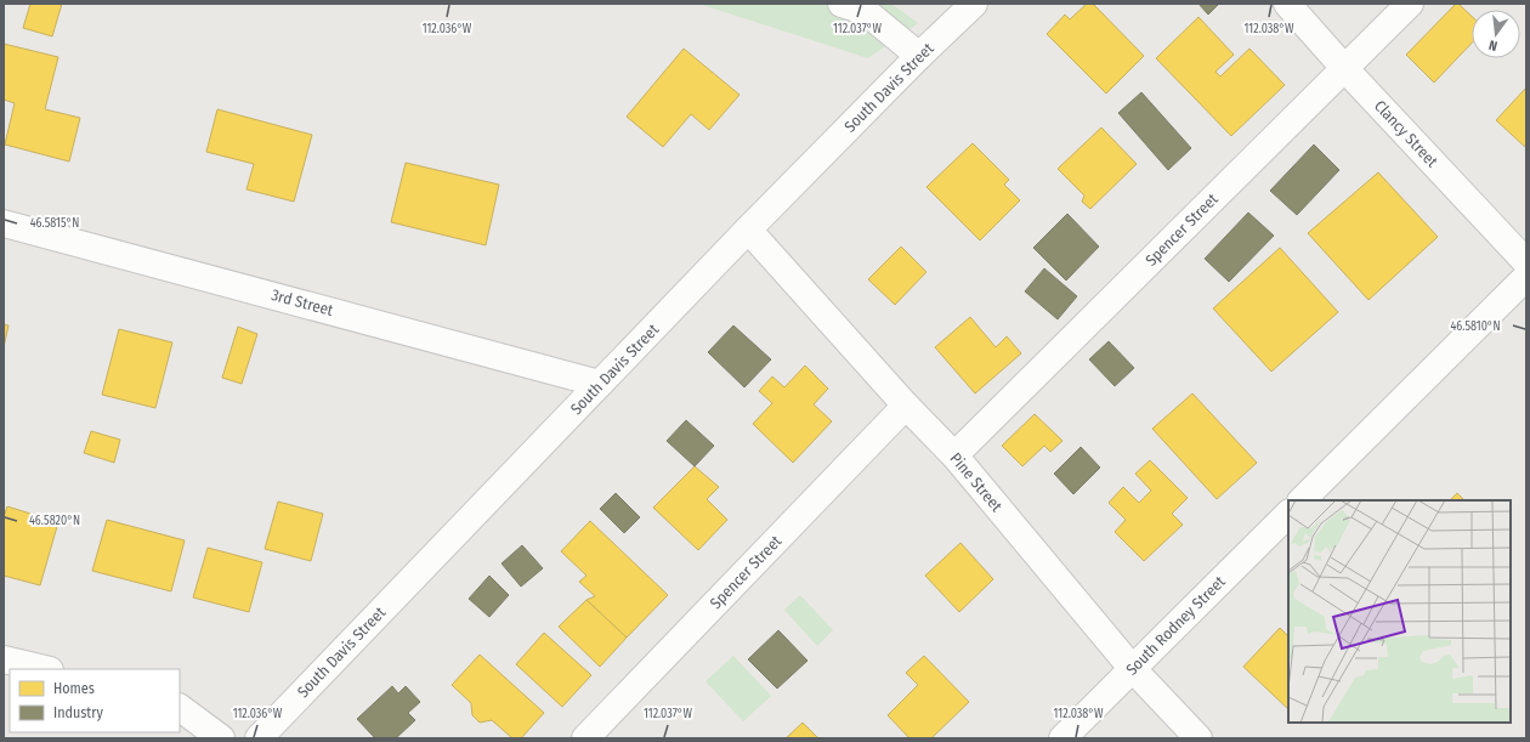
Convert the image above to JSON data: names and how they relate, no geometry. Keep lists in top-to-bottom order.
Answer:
{
  "streets": {
    "street": [
      "South Davis Street",
      "Clancy Street",
      "Spencer Street",
      "3rd Street",
      "Pine Street",
      "South Rodney Street"
    ]
  },
  "crossings": [
    ["South Davis Street", "3rd Street"],
    ["South Davis Street", "Pine Street"],
    ["Clancy Street", "Spencer Street"],
    ["Spencer Street", "Pine Street"],
    ["Pine Street", "South Rodney Street"]
  ],
  "legend": ["Homes", "Industry"],
  "north": "bottom",
  "coordinates": [
    "112.036°W",
    "112.037°W",
    "112.038°W",
    "46.5815°N",
    "46.5810°N",
    "46.5820°N"
  ]
}
